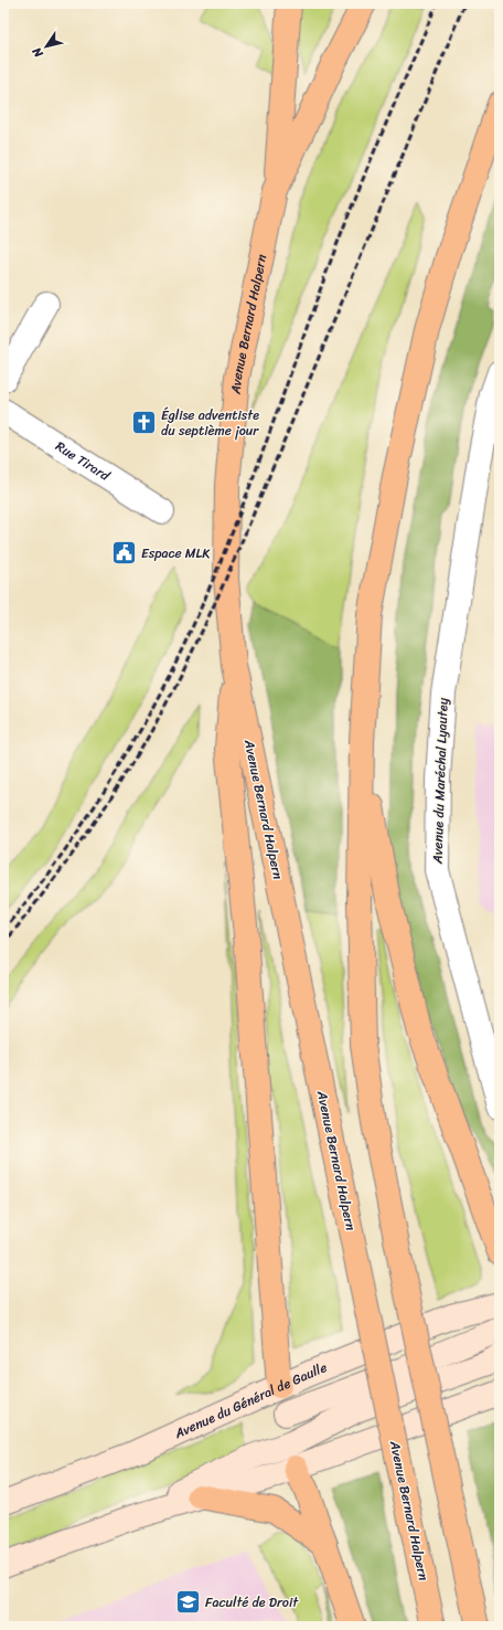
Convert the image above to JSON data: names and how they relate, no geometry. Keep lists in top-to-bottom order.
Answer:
{
  "streets": {
    "highway": ["Avenue Bernard Halpern"],
    "main road": ["Avenue du Général de Gaulle"],
    "street": ["Rue Tirard", "Avenue du Maréchal Lyautey"]
  },
  "places": {
    "church": ["Église adventiste du septième jour"],
    "public building": ["Espace MLK"],
    "school or university": ["Faculté de Droit"]
  },
  "north": "bottom left"
}
